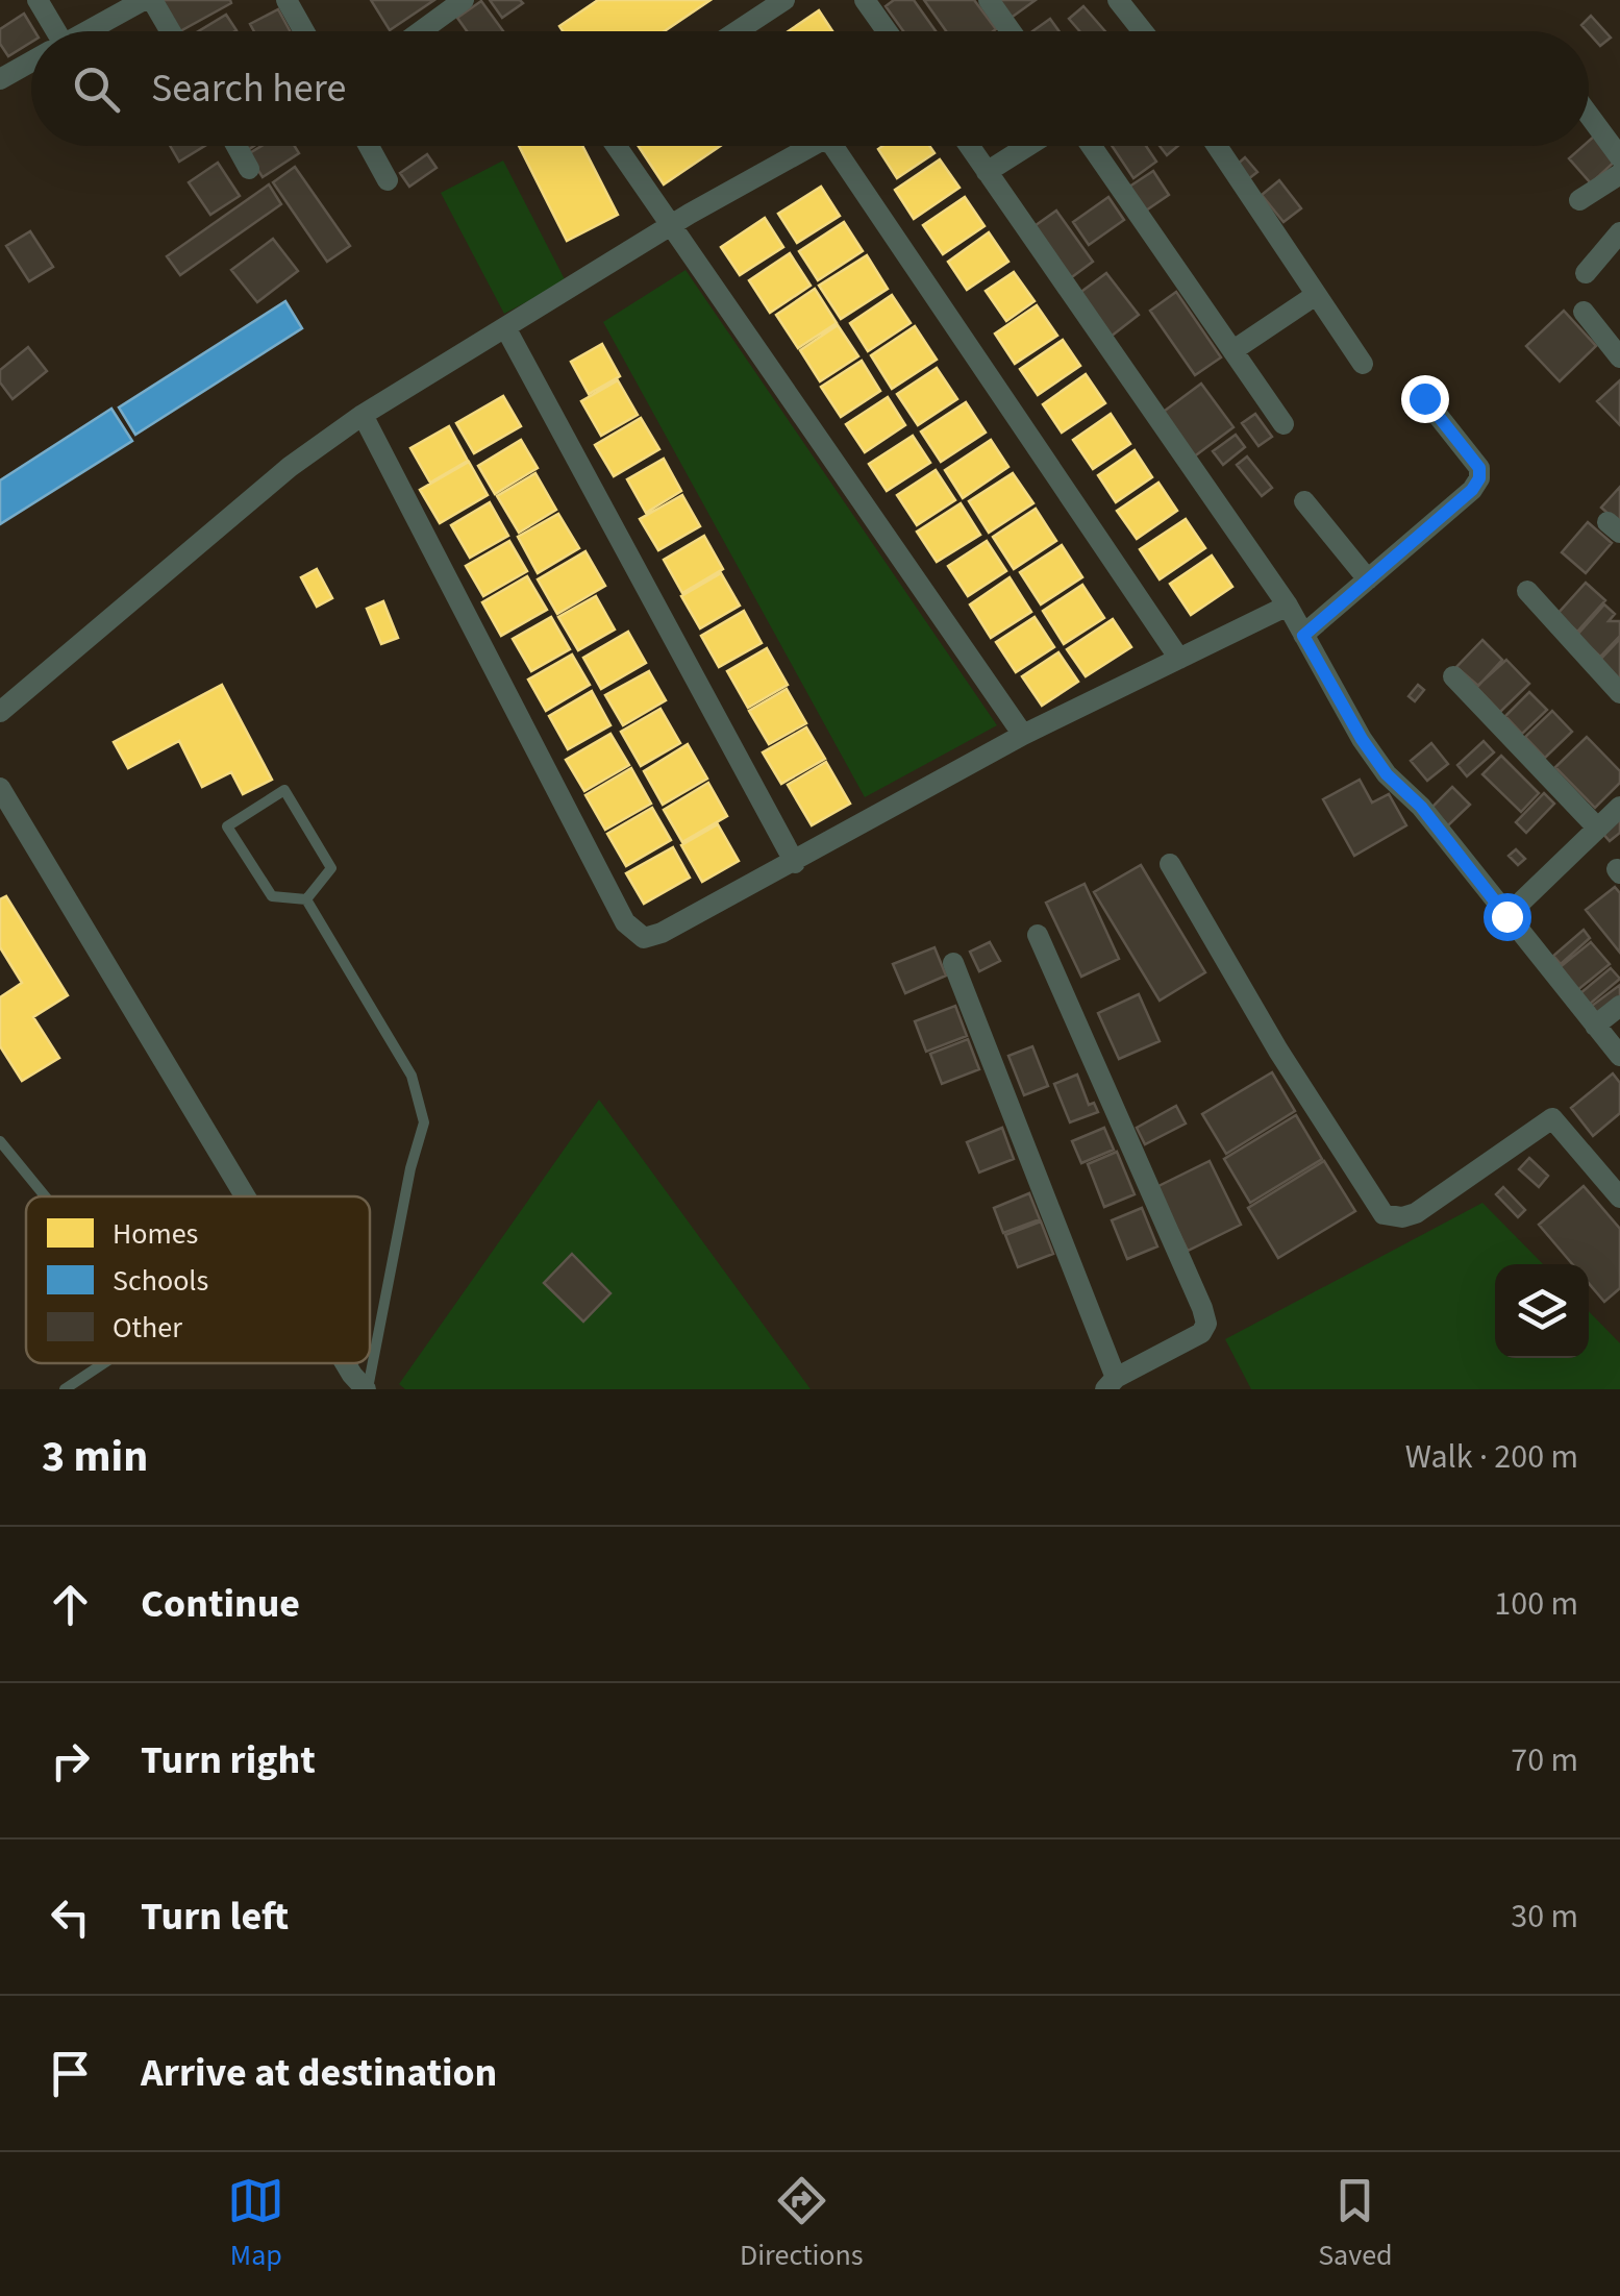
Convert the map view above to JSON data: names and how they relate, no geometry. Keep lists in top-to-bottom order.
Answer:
{
  "legend": ["Homes", "Schools", "Other"],
  "page": {
    "search": "Search here",
    "heading": ["3 min", "Walk · 200 m"],
    "list": [
      ["Continue", "100 m"],
      ["Turn right", "70 m"],
      ["Turn left", "30 m"],
      "Arrive at destination"
    ],
    "nav": ["Map", "Directions", "Saved"]
  }
}
